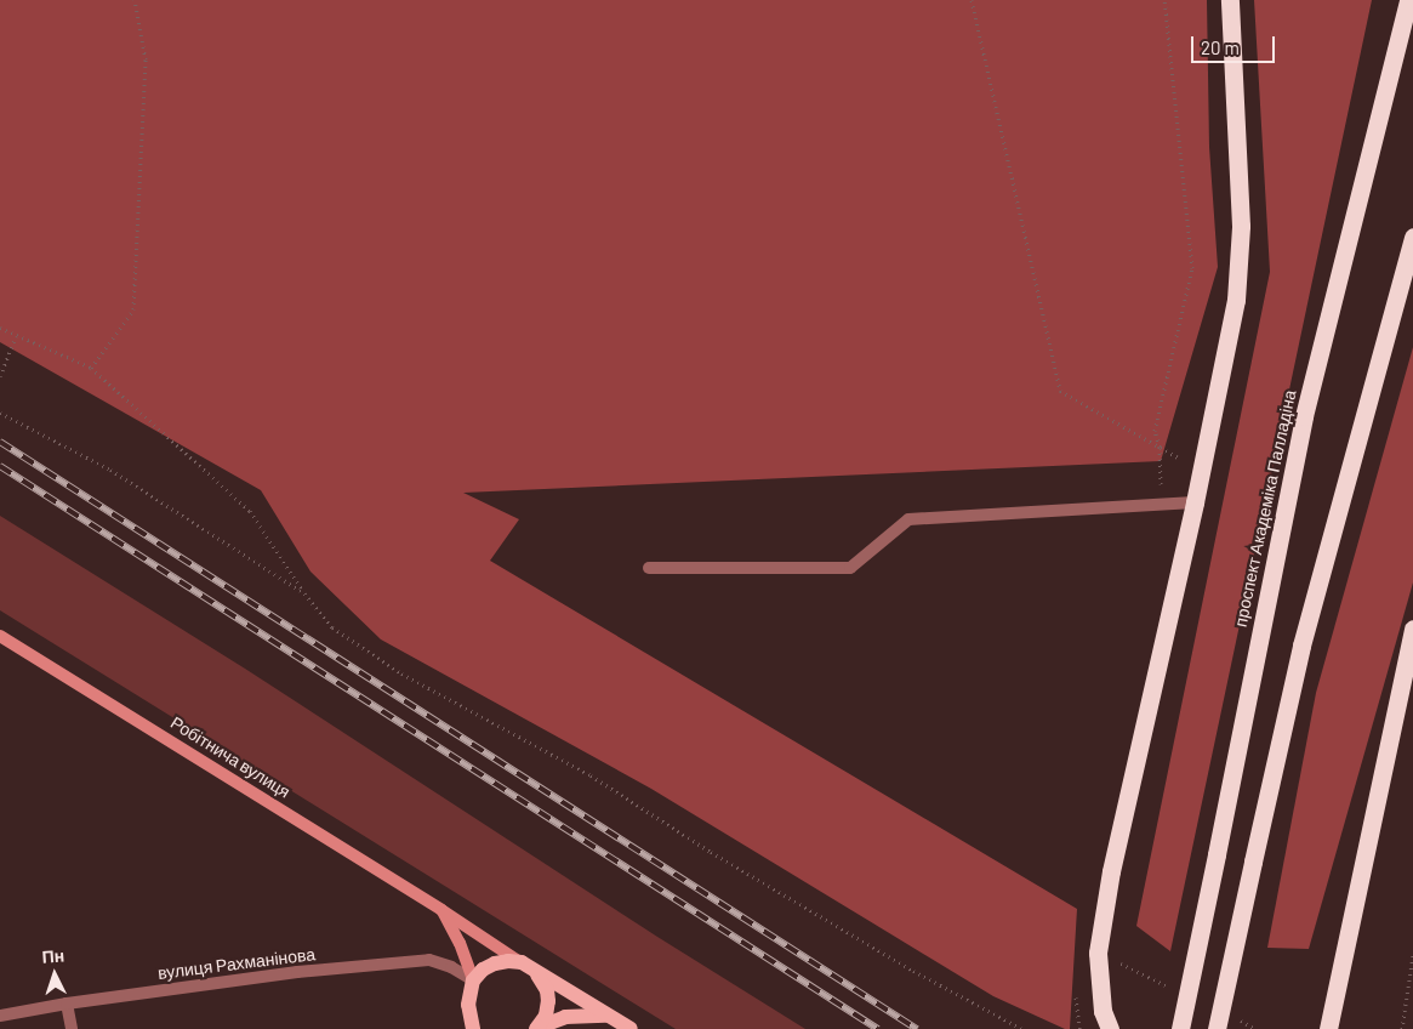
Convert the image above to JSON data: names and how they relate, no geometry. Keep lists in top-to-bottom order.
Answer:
{
  "streets": {
    "highway": ["проспект Академіка Палладіна"],
    "street": ["Робітнича вулиця", "вулиця Рахманінова"]
  },
  "crossings": [
    ["Робітнича вулиця", "вулиця Рахманінова"]
  ],
  "scale_bar": "20 m",
  "north": "top"
}
